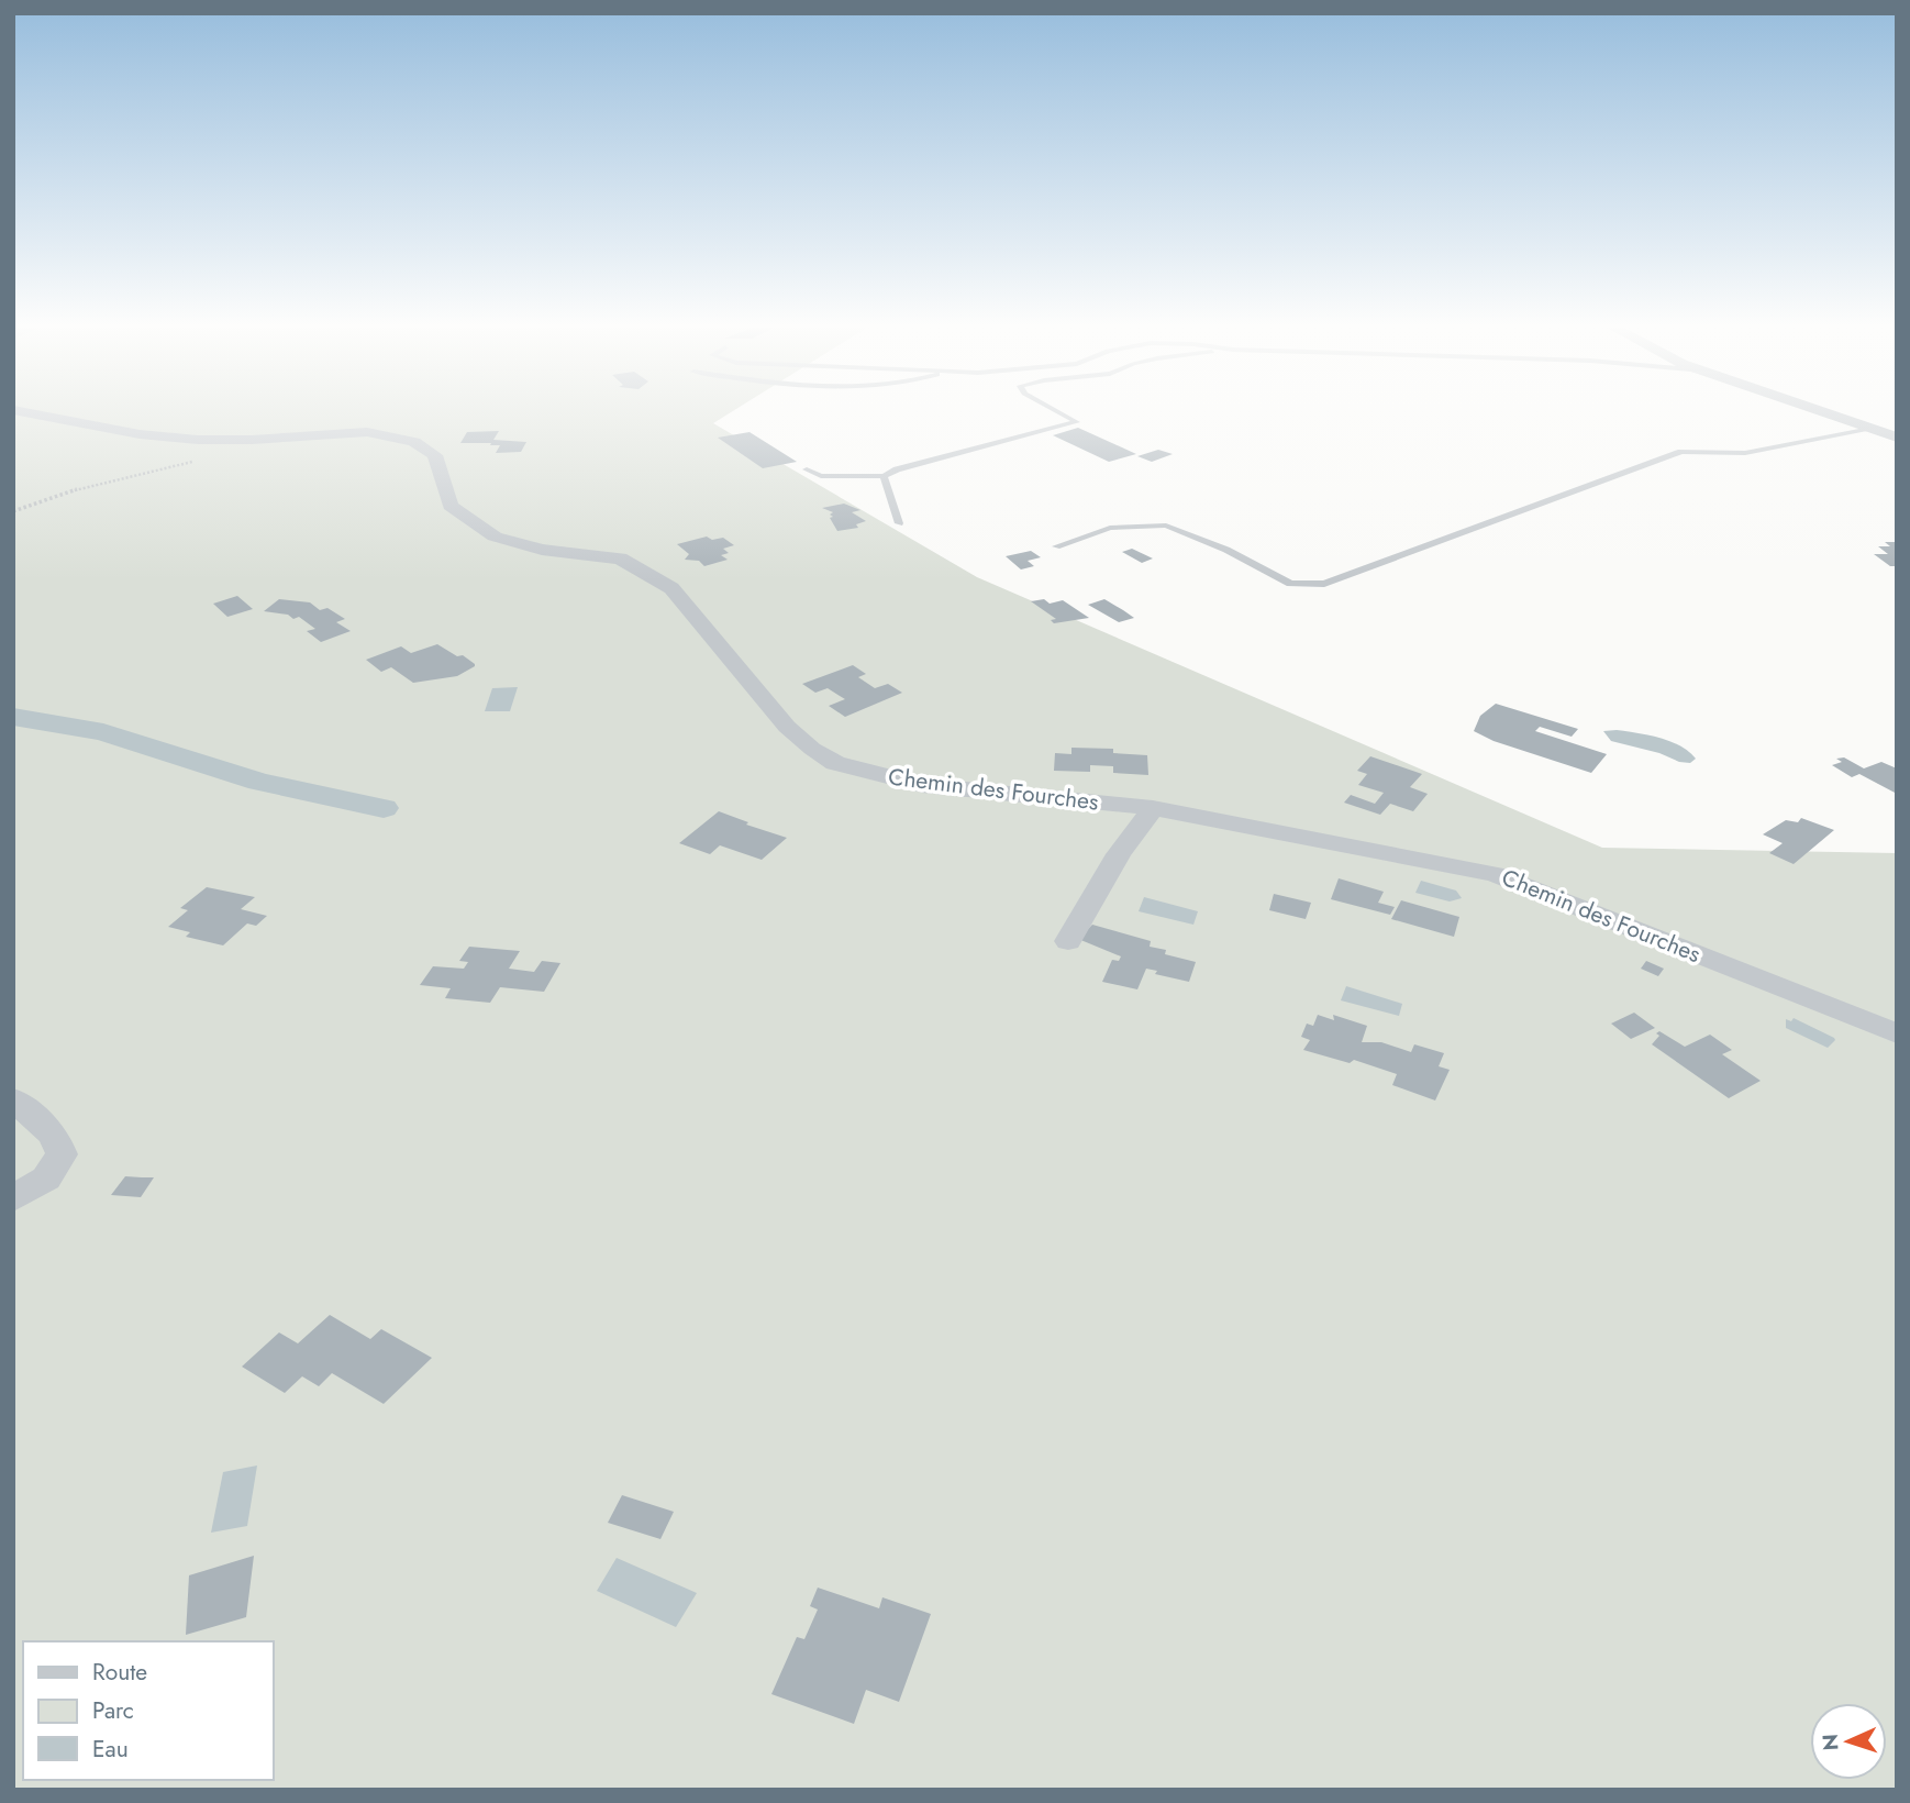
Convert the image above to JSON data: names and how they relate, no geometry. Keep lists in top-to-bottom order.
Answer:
{
  "streets": {
    "street": ["Chemin des Fourches"]
  },
  "legend": ["Route", "Parc", "Eau"],
  "north": "left"
}
